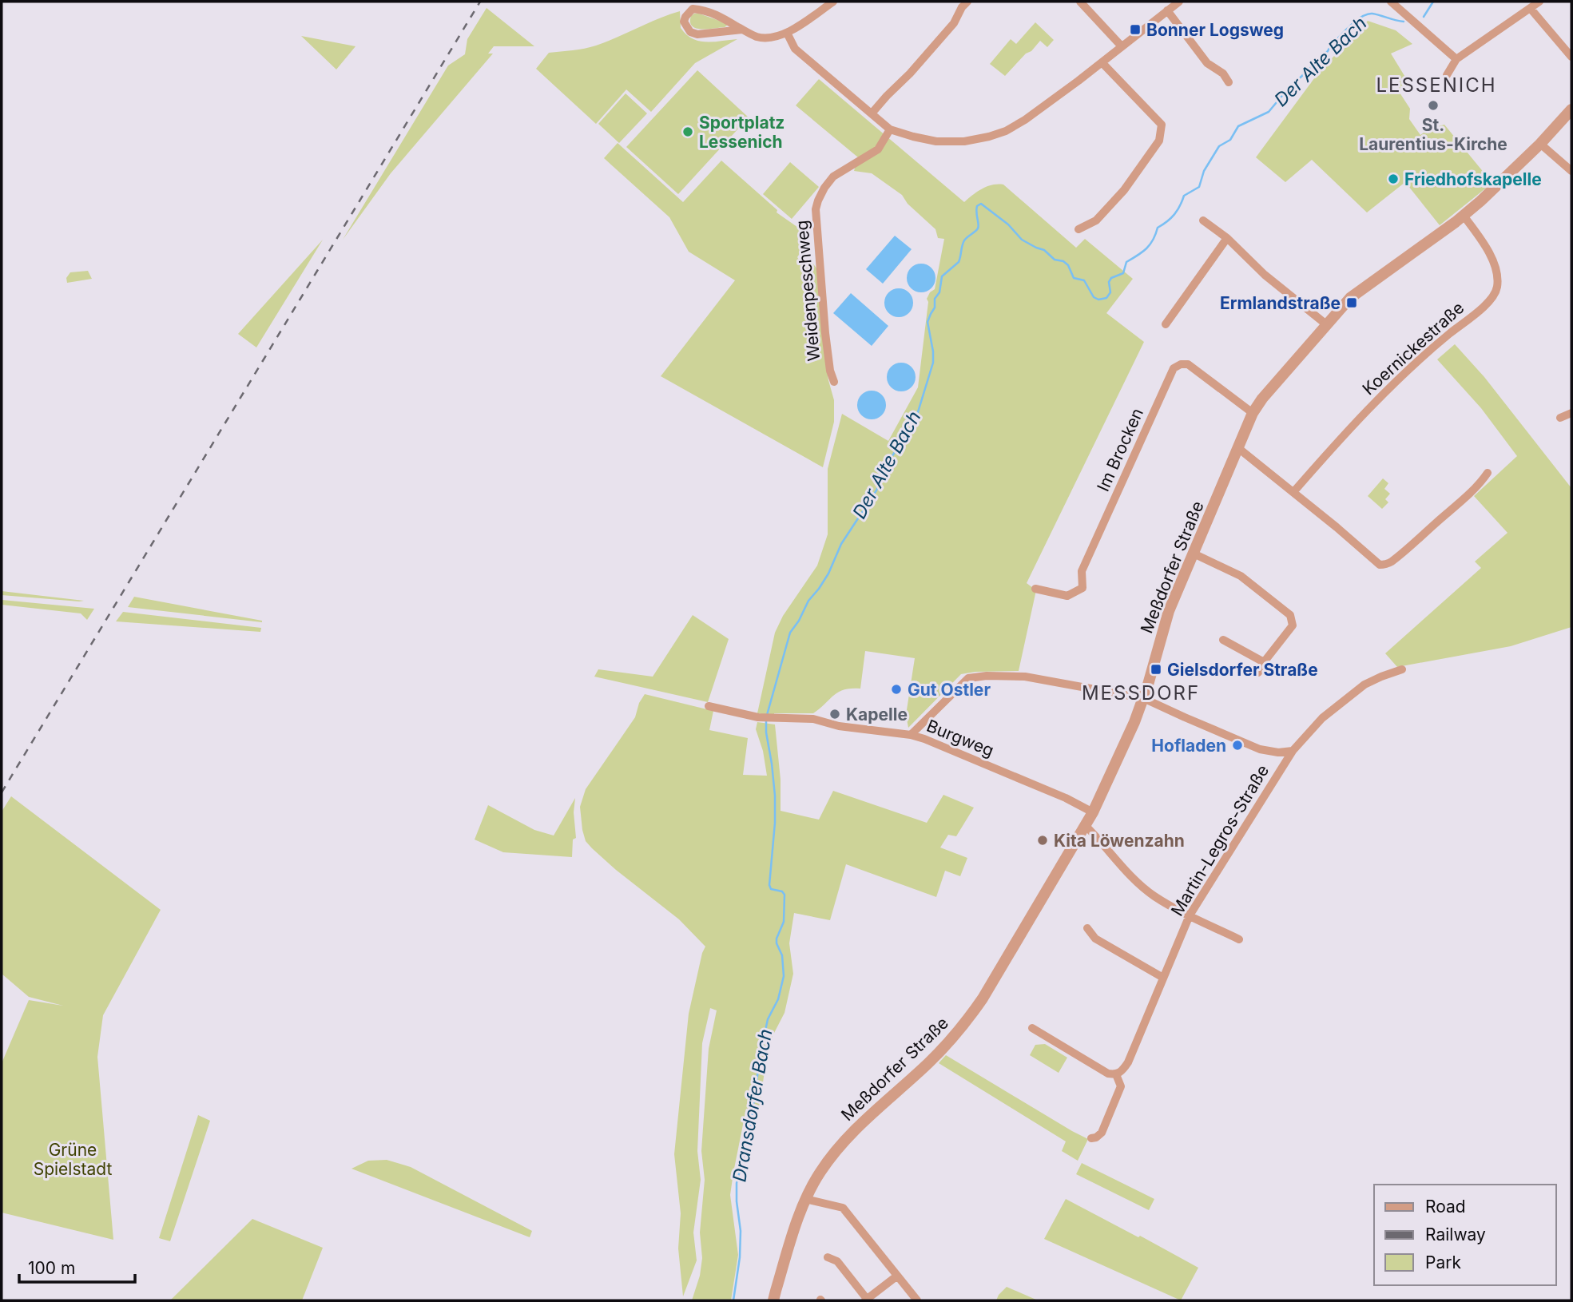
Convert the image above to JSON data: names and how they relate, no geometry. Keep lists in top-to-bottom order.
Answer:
{
  "streets": {
    "street": [
      "Weidenpeschweg",
      "Koernickestraße",
      "Im Brocken",
      "Meßdorfer Straße",
      "Burgweg",
      "Martin-Legros-Straße"
    ]
  },
  "crossings": [
    ["Im Brocken", "Meßdorfer Straße"],
    ["Meßdorfer Straße", "Burgweg"]
  ],
  "districts": ["LESSENICH", "MESSDORF"],
  "water": ["Der Alte Bach", "Dransdorfer Bach"],
  "parks": ["Grüne Spielstadt"],
  "places": {
    "transit": ["Bonner Logsweg", "Ermlandstraße", "Gielsdorfer Straße"],
    "other": [
      "St. Laurentius-Kirche",
      "Sportplatz Lessenich",
      "Friedhofskapelle",
      "Gut Ostler",
      "Kapelle",
      "Hofladen",
      "Kita Löwenzahn"
    ]
  },
  "legend": ["Road", "Railway", "Park"],
  "scale_bar": "100 m"
}
